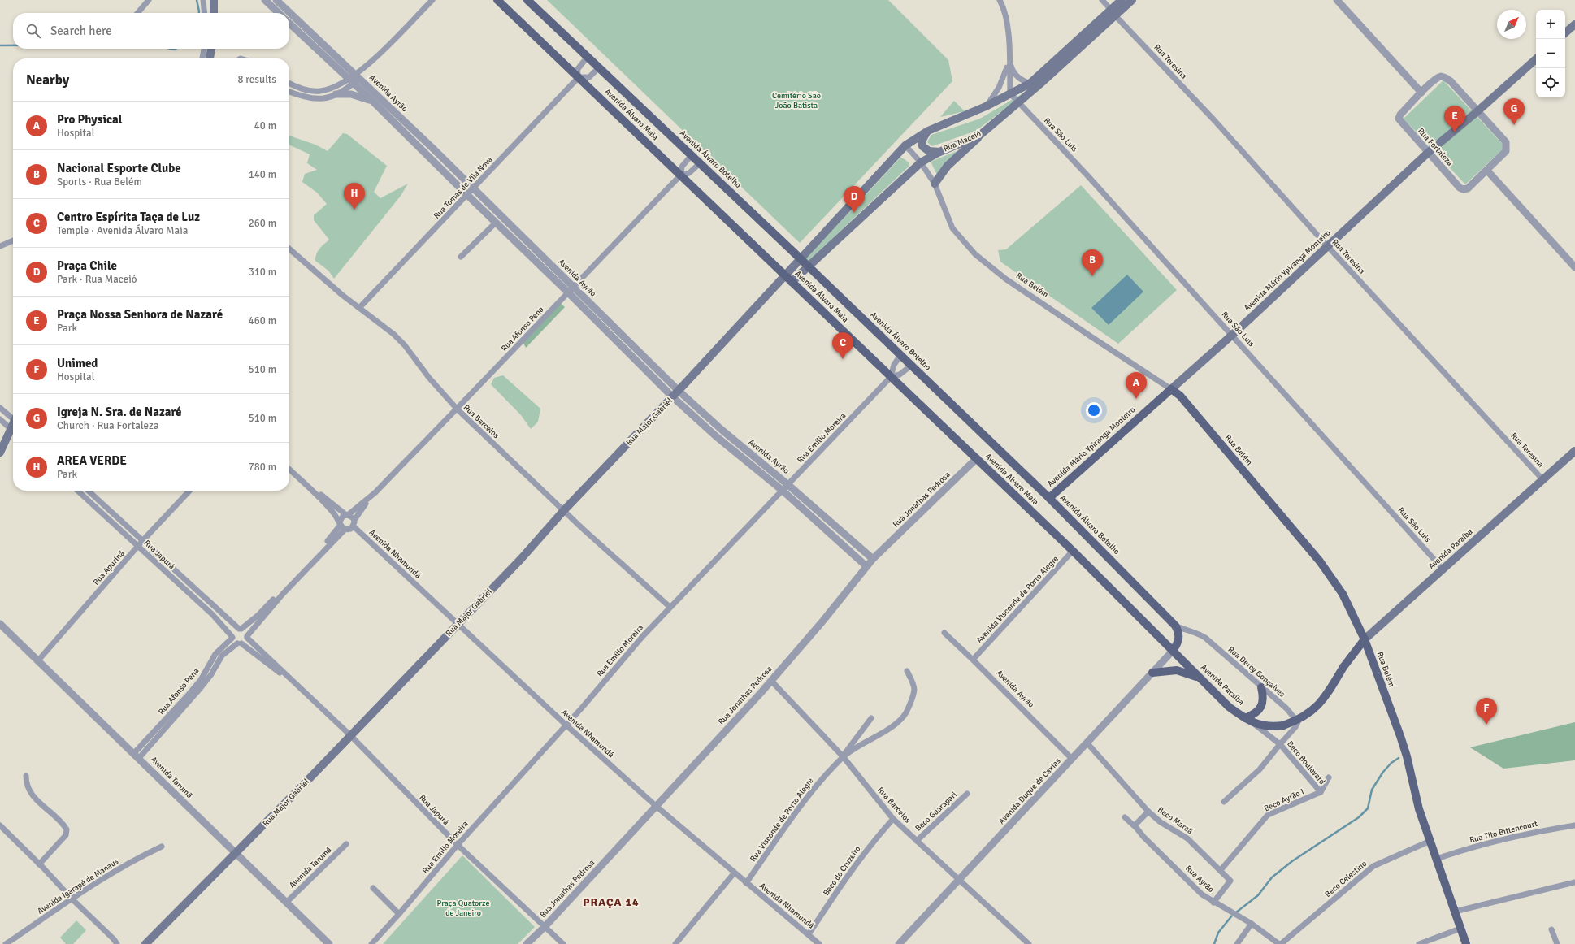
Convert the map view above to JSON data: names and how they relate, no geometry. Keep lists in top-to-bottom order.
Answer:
{
  "streets": {
    "main road": [
      "Avenida Álvaro Maia",
      "Rua Maceió",
      "Avenida Álvaro Botelho",
      "Avenida Mário Ypiranga Monteiro",
      "Rua Belém",
      "Rua Major Gabriel",
      "Avenida Paraíba"
    ],
    "street": [
      "Rua Teresina",
      "Avenida Ayrão",
      "Rua São Luis",
      "Rua Fortaleza",
      "Rua Tomas de Vila Nova",
      "Rua Afonso Pena",
      "Rua Barcelos",
      "Rua Emílio Moreira",
      "Rua Jonathas Pedrosa",
      "Avenida Nhamundá",
      "Rua Japurá",
      "Rua Apurinã",
      "Avenida Visconde de Porto Alegre",
      "Rua Dercy Gonçalves",
      "Beco Boulevard",
      "Avenida Tarumã",
      "Avenida Duque de Caxias",
      "Beco Ayrão I",
      "Beco Guarapari",
      "Rua Visconde de Porto Alegre",
      "Beco Maraã",
      "Rua Tito Bittencourt",
      "Avenida Tarumá",
      "Beco do Cruzeiro",
      "Rua Ayrão",
      "Beco Celestino",
      "Avenida Igarapé de Manaus"
    ]
  },
  "crossings": [
    ["Rua Teresina", "Rua Maceió"],
    ["Rua Teresina", "Avenida Mário Ypiranga Monteiro"],
    ["Rua Teresina", "Avenida Paraíba"],
    ["Avenida Ayrão", "Rua Tomas de Vila Nova"],
    ["Avenida Ayrão", "Rua Afonso Pena"],
    ["Avenida Ayrão", "Rua Major Gabriel"],
    ["Avenida Ayrão", "Rua Emílio Moreira"],
    ["Avenida Ayrão", "Rua Jonathas Pedrosa"],
    ["Avenida Ayrão", "Avenida Visconde de Porto Alegre"],
    ["Avenida Ayrão", "Avenida Duque de Caxias"],
    ["Avenida Álvaro Maia", "Rua Maceió"],
    ["Avenida Álvaro Maia", "Rua Tomas de Vila Nova"],
    ["Avenida Álvaro Maia", "Rua Afonso Pena"],
    ["Avenida Álvaro Maia", "Rua Major Gabriel"],
    ["Avenida Álvaro Maia", "Rua Emílio Moreira"],
    ["Avenida Álvaro Maia", "Rua Jonathas Pedrosa"],
    ["Avenida Álvaro Maia", "Avenida Paraíba"],
    ["Avenida Álvaro Maia", "Avenida Visconde de Porto Alegre"],
    ["Avenida Álvaro Maia", "Avenida Duque de Caxias"],
    ["Rua São Luis", "Rua Maceió"],
    ["Rua São Luis", "Avenida Mário Ypiranga Monteiro"],
    ["Rua São Luis", "Avenida Paraíba"],
    ["Rua Maceió", "Avenida Álvaro Botelho"],
    ["Rua Maceió", "Rua Belém"],
    ["Rua Maceió", "Rua Major Gabriel"],
    ["Rua Fortaleza", "Avenida Mário Ypiranga Monteiro"],
    ["Avenida Álvaro Botelho", "Rua Tomas de Vila Nova"],
    ["Avenida Álvaro Botelho", "Avenida Mário Ypiranga Monteiro"],
    ["Avenida Álvaro Botelho", "Rua Afonso Pena"],
    ["Avenida Álvaro Botelho", "Rua Emílio Moreira"],
    ["Avenida Álvaro Botelho", "Rua Dercy Gonçalves"],
    ["Rua Tomas de Vila Nova", "Rua Barcelos"],
    ["Avenida Mário Ypiranga Monteiro", "Rua Belém"],
    ["Rua Belém", "Avenida Paraíba"],
    ["Rua Belém", "Rua Tito Bittencourt"],
    ["Rua Belém", "Beco Celestino"],
    ["Rua Afonso Pena", "Rua Barcelos"],
    ["Rua Afonso Pena", "Avenida Nhamundá"],
    ["Rua Afonso Pena", "Rua Japurá"],
    ["Rua Afonso Pena", "Avenida Tarumã"],
    ["Rua Barcelos", "Rua Major Gabriel"],
    ["Rua Barcelos", "Rua Emílio Moreira"],
    ["Rua Barcelos", "Rua Jonathas Pedrosa"],
    ["Rua Barcelos", "Avenida Duque de Caxias"],
    ["Rua Barcelos", "Beco Guarapari"],
    ["Rua Barcelos", "Rua Visconde de Porto Alegre"],
    ["Rua Barcelos", "Beco do Cruzeiro"],
    ["Rua Major Gabriel", "Avenida Nhamundá"],
    ["Rua Major Gabriel", "Rua Japurá"],
    ["Rua Major Gabriel", "Avenida Tarumã"],
    ["Rua Emílio Moreira", "Avenida Nhamundá"],
    ["Rua Emílio Moreira", "Rua Japurá"],
    ["Rua Jonathas Pedrosa", "Avenida Nhamundá"],
    ["Rua Jonathas Pedrosa", "Rua Japurá"],
    ["Avenida Paraíba", "Beco Boulevard"],
    ["Avenida Paraíba", "Avenida Duque de Caxias"],
    ["Avenida Nhamundá", "Rua Visconde de Porto Alegre"],
    ["Avenida Nhamundá", "Beco do Cruzeiro"],
    ["Rua Japurá", "Rua Apurinã"],
    ["Rua Apurinã", "Avenida Tarumã"],
    ["Rua Dercy Gonçalves", "Beco Boulevard"],
    ["Beco Boulevard", "Beco Ayrão I"],
    ["Avenida Tarumã", "Avenida Tarumá"],
    ["Avenida Duque de Caxias", "Beco Maraã"],
    ["Beco Ayrão I", "Beco Maraã"],
    ["Beco Maraã", "Rua Ayrão"],
    ["Rua Ayrão", "Beco Celestino"]
  ],
  "districts": ["PRAÇA 14"],
  "parks": ["Cemitério São João Batista", "Praça Quatorze de Janeiro"],
  "north": "top right",
  "page": {
    "map_buttons": ["+", "−"],
    "search": "Search here",
    "heading": ["Nearby", "8 results"],
    "pins": [
      "G",
      "E",
      "H",
      "D",
      "B",
      "C",
      "A",
      "F"
    ],
    "list": [
      {
        "mark": "A",
        "name": "Pro Physical",
        "note": "Hospital",
        "value": "40 m"
      },
      {
        "mark": "B",
        "name": "Nacional Esporte Clube",
        "note": "Sports · Rua Belém",
        "value": "140 m"
      },
      {
        "mark": "C",
        "name": "Centro Espírita Taça de Luz",
        "note": "Temple · Avenida Álvaro Maia",
        "value": "260 m"
      },
      {
        "mark": "D",
        "name": "Praça Chile",
        "note": "Park · Rua Maceió",
        "value": "310 m"
      },
      {
        "mark": "E",
        "name": "Praça Nossa Senhora de Nazaré",
        "note": "Park",
        "value": "460 m"
      },
      {
        "mark": "F",
        "name": "Unimed",
        "note": "Hospital",
        "value": "510 m"
      },
      {
        "mark": "G",
        "name": "Igreja N. Sra. de Nazaré",
        "note": "Church · Rua Fortaleza",
        "value": "510 m"
      },
      {
        "mark": "H",
        "name": "AREA VERDE",
        "note": "Park",
        "value": "780 m"
      }
    ]
  }
}
